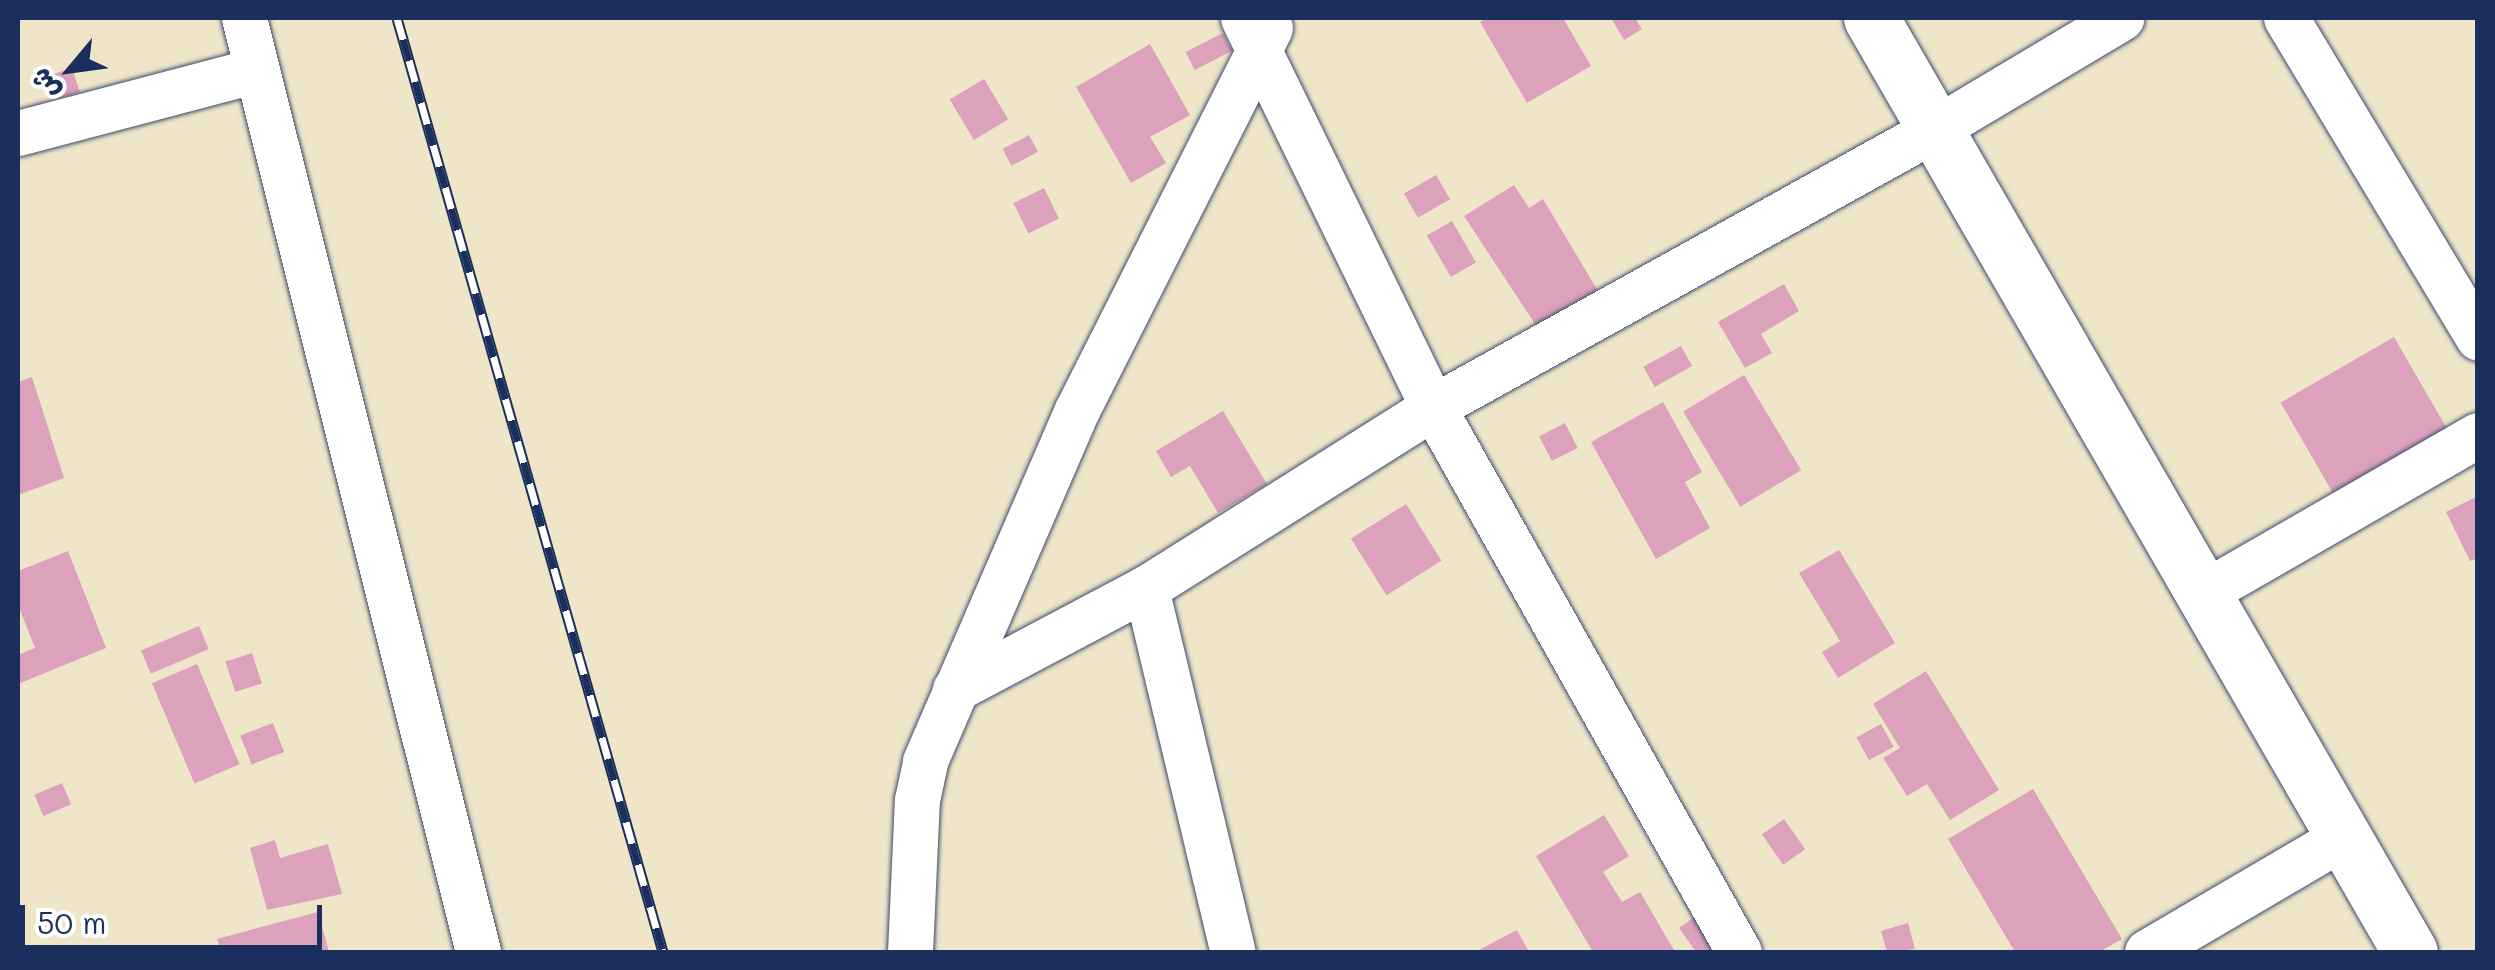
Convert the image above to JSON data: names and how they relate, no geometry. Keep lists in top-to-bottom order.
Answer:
{
  "scale_bar": "50 m",
  "north": "bottom left"
}
